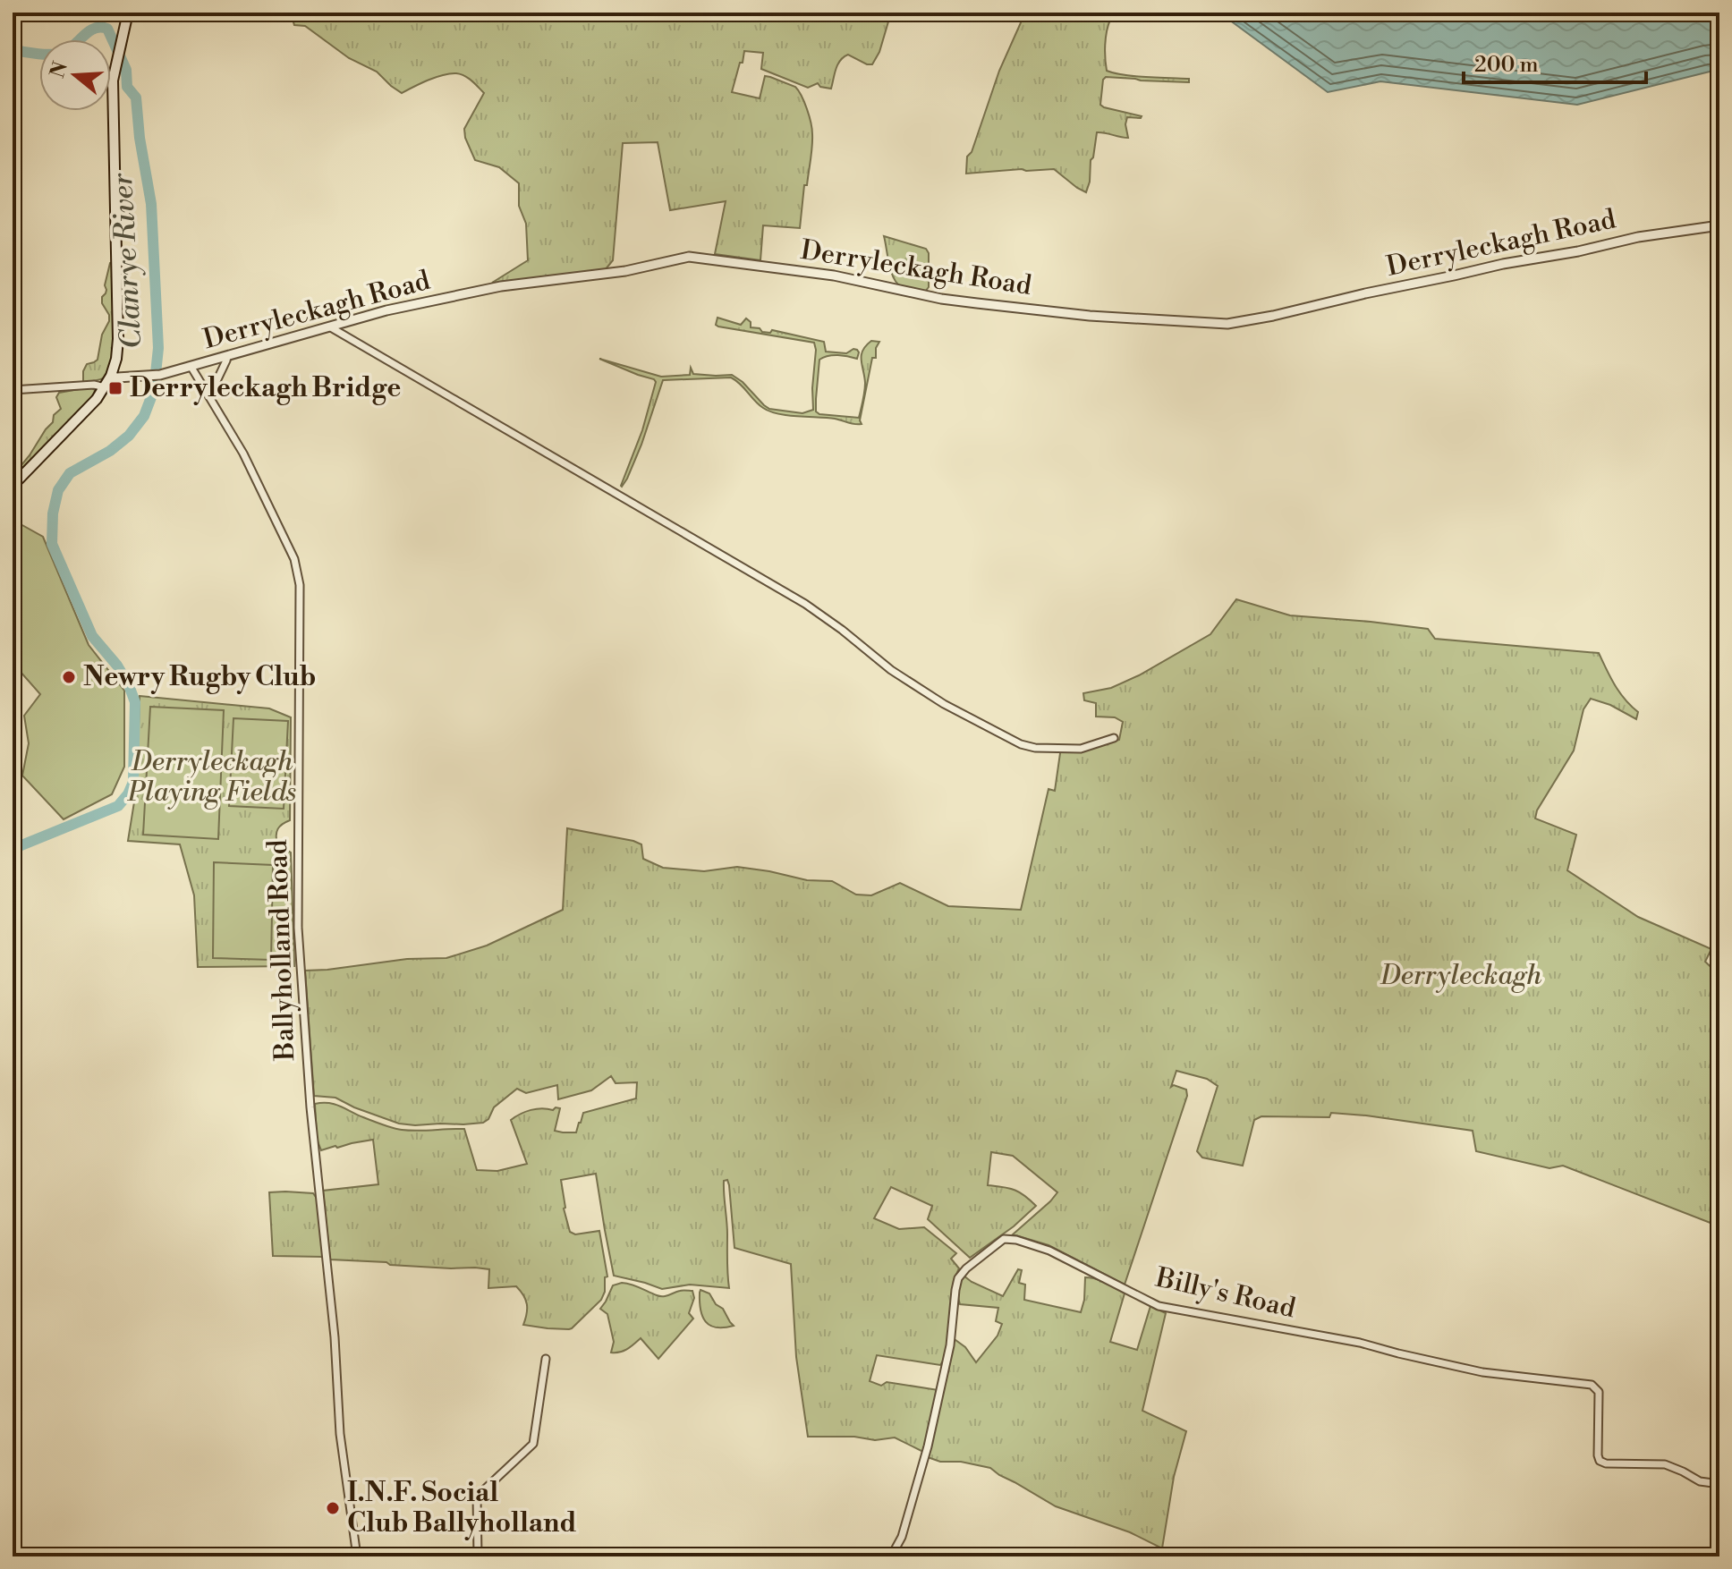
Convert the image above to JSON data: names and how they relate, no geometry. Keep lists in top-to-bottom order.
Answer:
{
  "streets": {
    "street": ["Derryleckagh Road", "Ballyholland Road", "Billy's Road"]
  },
  "crossings": [
    ["Derryleckagh Road", "Ballyholland Road"]
  ],
  "water": ["Clanrye River"],
  "parks": ["Derryleckagh Playing Fields", "Derryleckagh"],
  "places": {
    "transit": ["Derryleckagh Bridge"],
    "other": ["Newry Rugby Club", "I.N.F. Social Club Ballyholland"]
  },
  "scale_bar": "200 m",
  "north": "left"
}
